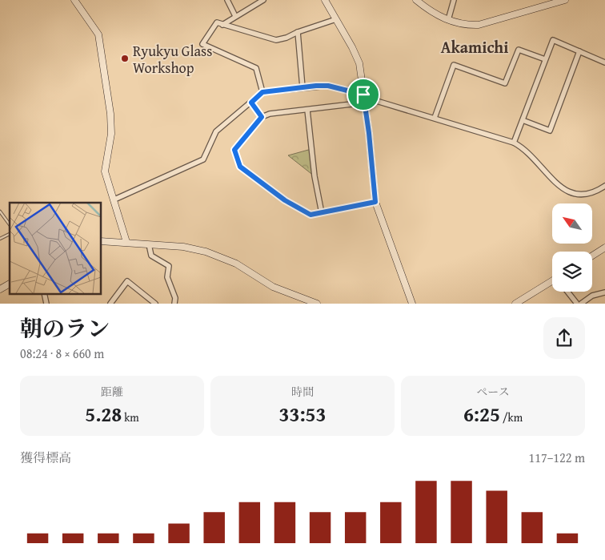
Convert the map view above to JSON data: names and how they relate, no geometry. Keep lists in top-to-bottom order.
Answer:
{
  "districts": ["Akamichi"],
  "places": ["Ryukyu Glass Workshop"],
  "north": "top left",
  "page": {
    "heading": ["朝のラン", "08:24 · 8 × 660 m"],
    "stats": [
      ["距離", "5.28 km"],
      ["時間", "33:53"],
      ["ペース", "6:25 /km"]
    ],
    "chart": ["獲得標高", "117–122 m"]
  }
}
